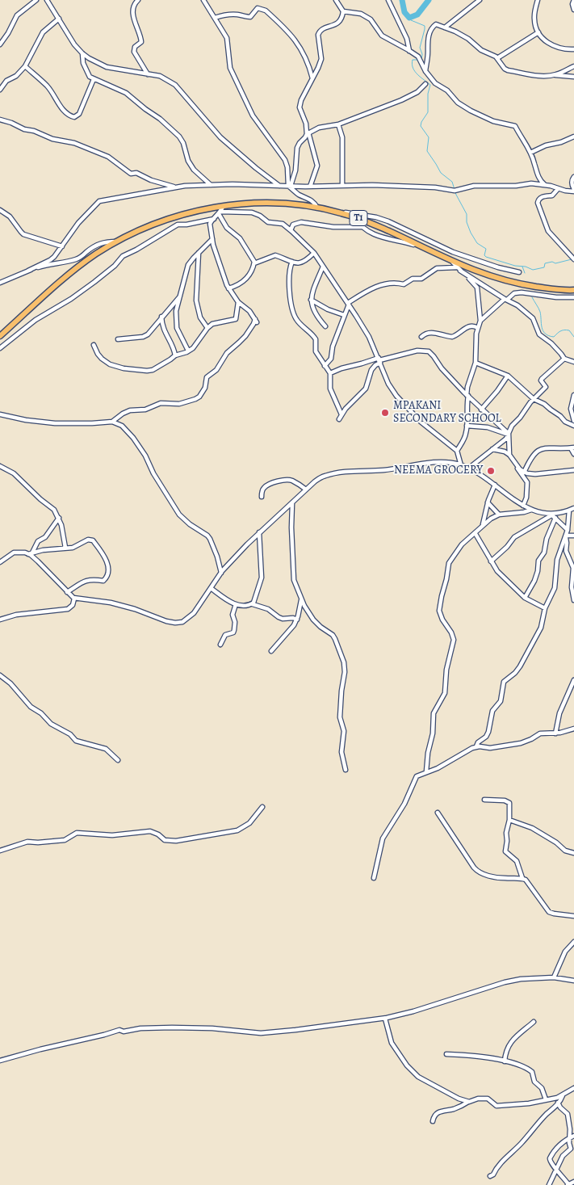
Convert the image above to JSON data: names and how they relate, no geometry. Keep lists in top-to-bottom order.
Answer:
{
  "streets": {
    "highway": ["T1"]
  },
  "places": ["MPAKANI SECONDARY SCHOOL", "NEEMA GROCERY"]
}
